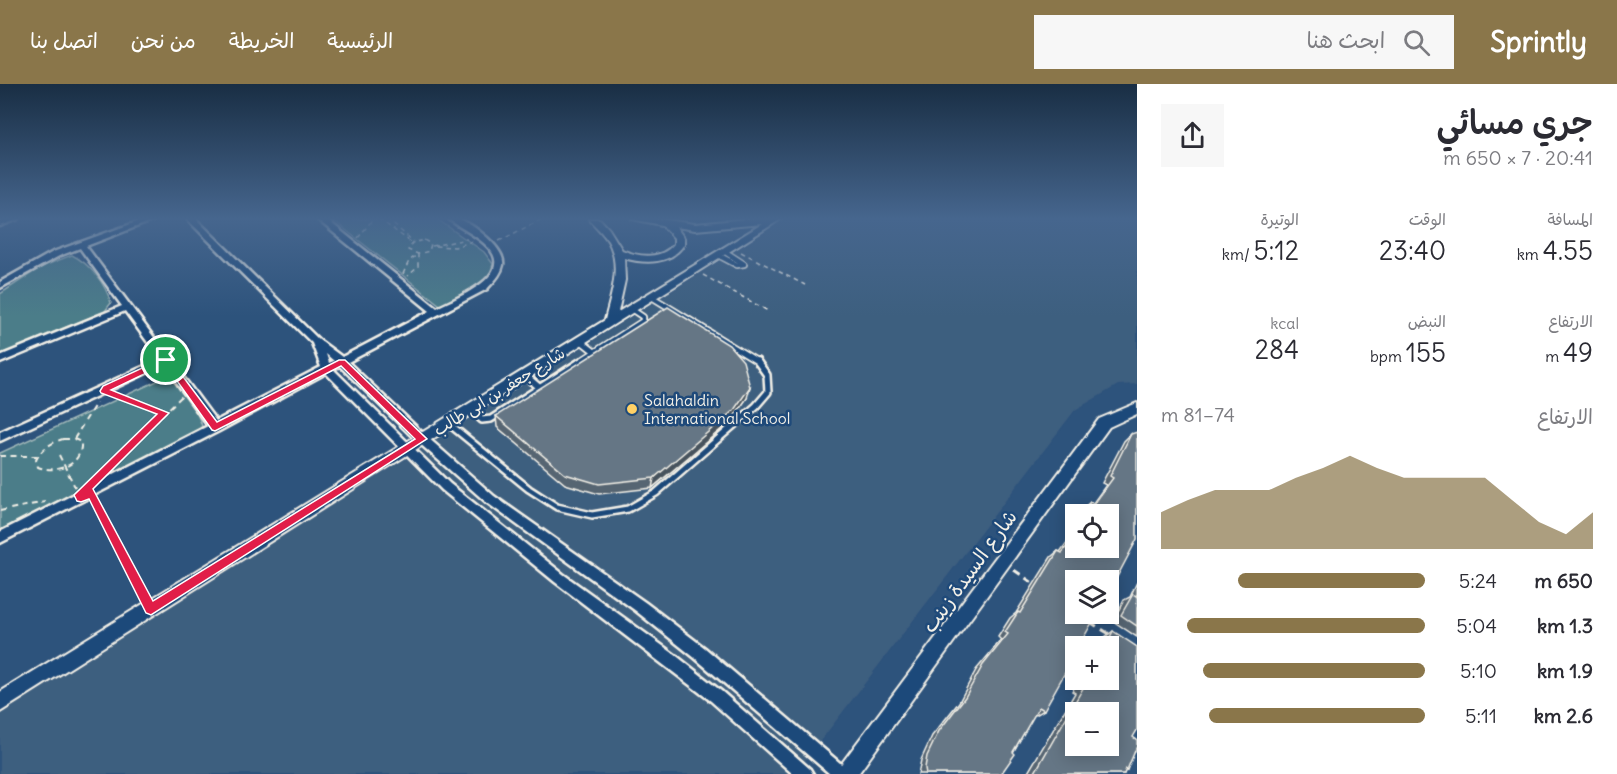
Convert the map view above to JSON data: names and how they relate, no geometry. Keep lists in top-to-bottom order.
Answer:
{
  "streets": {
    "street": ["شارع جعفر بن ابى طالب", "شارع السيدة زينب"]
  },
  "places": ["Salahaldin International School"],
  "page": {
    "header": "Sprintly",
    "search": "ابحث هنا",
    "nav": [
      "الرئيسية",
      "الخريطة",
      "من نحن",
      "اتصل بنا"
    ],
    "heading": ["جري مسائي", "20:41 · 7 × 650 m"],
    "stats": [
      ["المسافة", "4.55 km"],
      ["الوقت", "23:40"],
      ["الوتيرة", "5:12 /km"],
      ["الارتفاع", "49 m"],
      ["النبض", "155 bpm"],
      ["kcal", "284"]
    ],
    "chart": ["الارتفاع", "74–81 m"],
    "map_buttons": ["+", "−"],
    "list": [
      {
        "name": "650 m",
        "note": "5:24"
      },
      {
        "name": "1.3 km",
        "note": "5:04"
      },
      {
        "name": "1.9 km",
        "note": "5:10"
      },
      {
        "name": "2.6 km",
        "note": "5:11"
      }
    ]
  }
}
